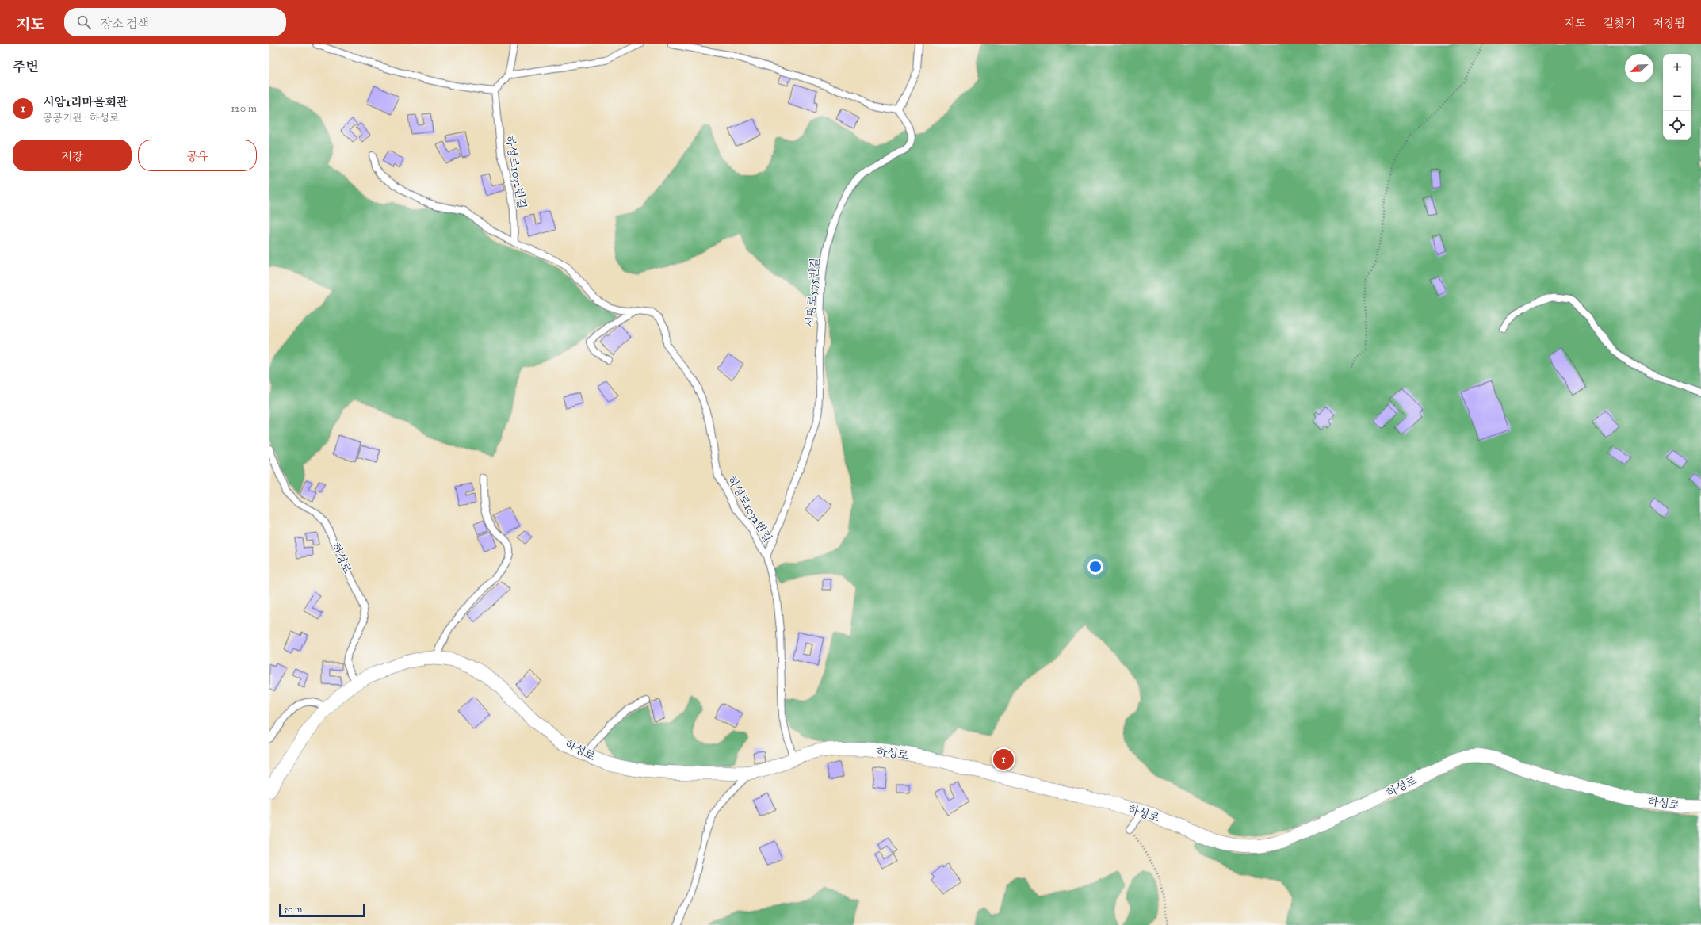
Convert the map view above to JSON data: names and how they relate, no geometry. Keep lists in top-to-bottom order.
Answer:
{
  "streets": {
    "street": ["하성로"],
    "lane": ["하성로1032번길", "석평로575번길"]
  },
  "crossings": [
    ["하성로1032번길", "석평로575번길"],
    ["하성로1032번길", "하성로"]
  ],
  "scale_bar": "50 m",
  "north": "bottom left",
  "page": {
    "header": "지도",
    "search": "장소 검색",
    "nav": ["지도", "길찾기", "저장됨"],
    "heading": "주변",
    "map_buttons": ["+", "−"],
    "list": [
      {
        "mark": "1",
        "name": "시암1리마을회관",
        "note": "공공기관 · 하성로",
        "value": "120 m"
      }
    ],
    "buttons": ["저장", "공유"],
    "pins": "1",
    "scale": "50 m"
  }
}
